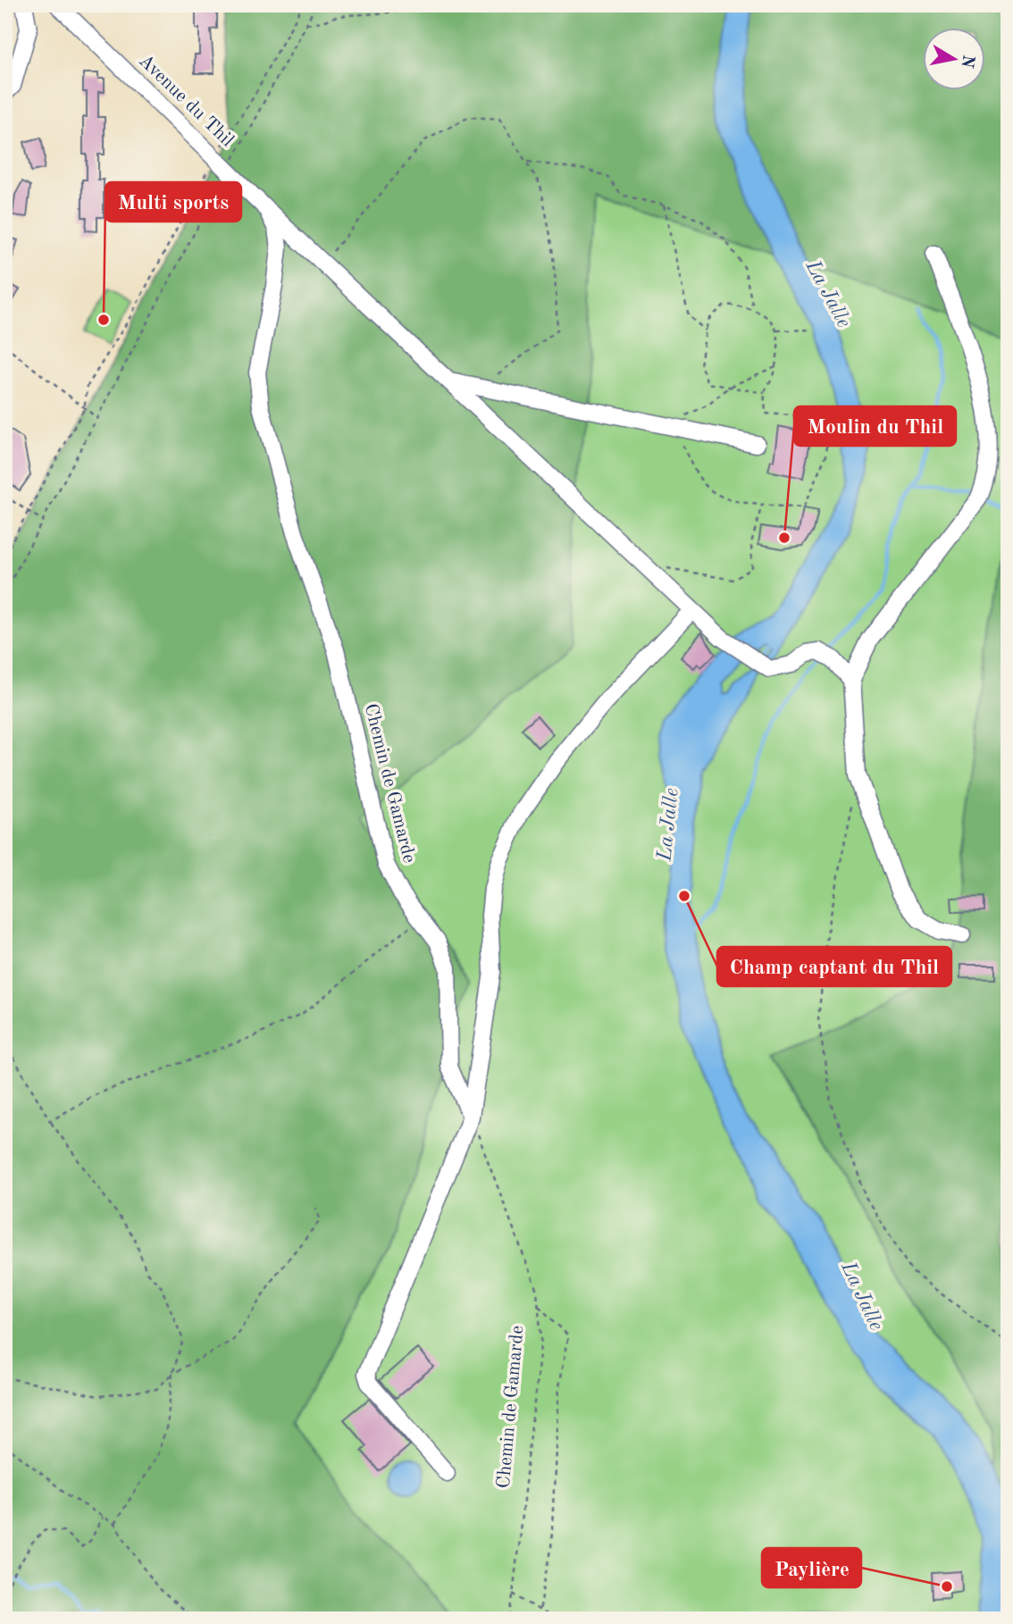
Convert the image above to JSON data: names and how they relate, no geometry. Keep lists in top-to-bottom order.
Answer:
{
  "streets": {
    "street": ["Avenue du Thil", "Chemin de Gamarde"]
  },
  "crossings": [
    ["Avenue du Thil", "Chemin de Gamarde"]
  ],
  "water": ["La Jalle"],
  "places": [
    "Multi sports",
    "Moulin du Thil",
    "Champ captant du Thil",
    "Paylière"
  ],
  "north": "right"
}
